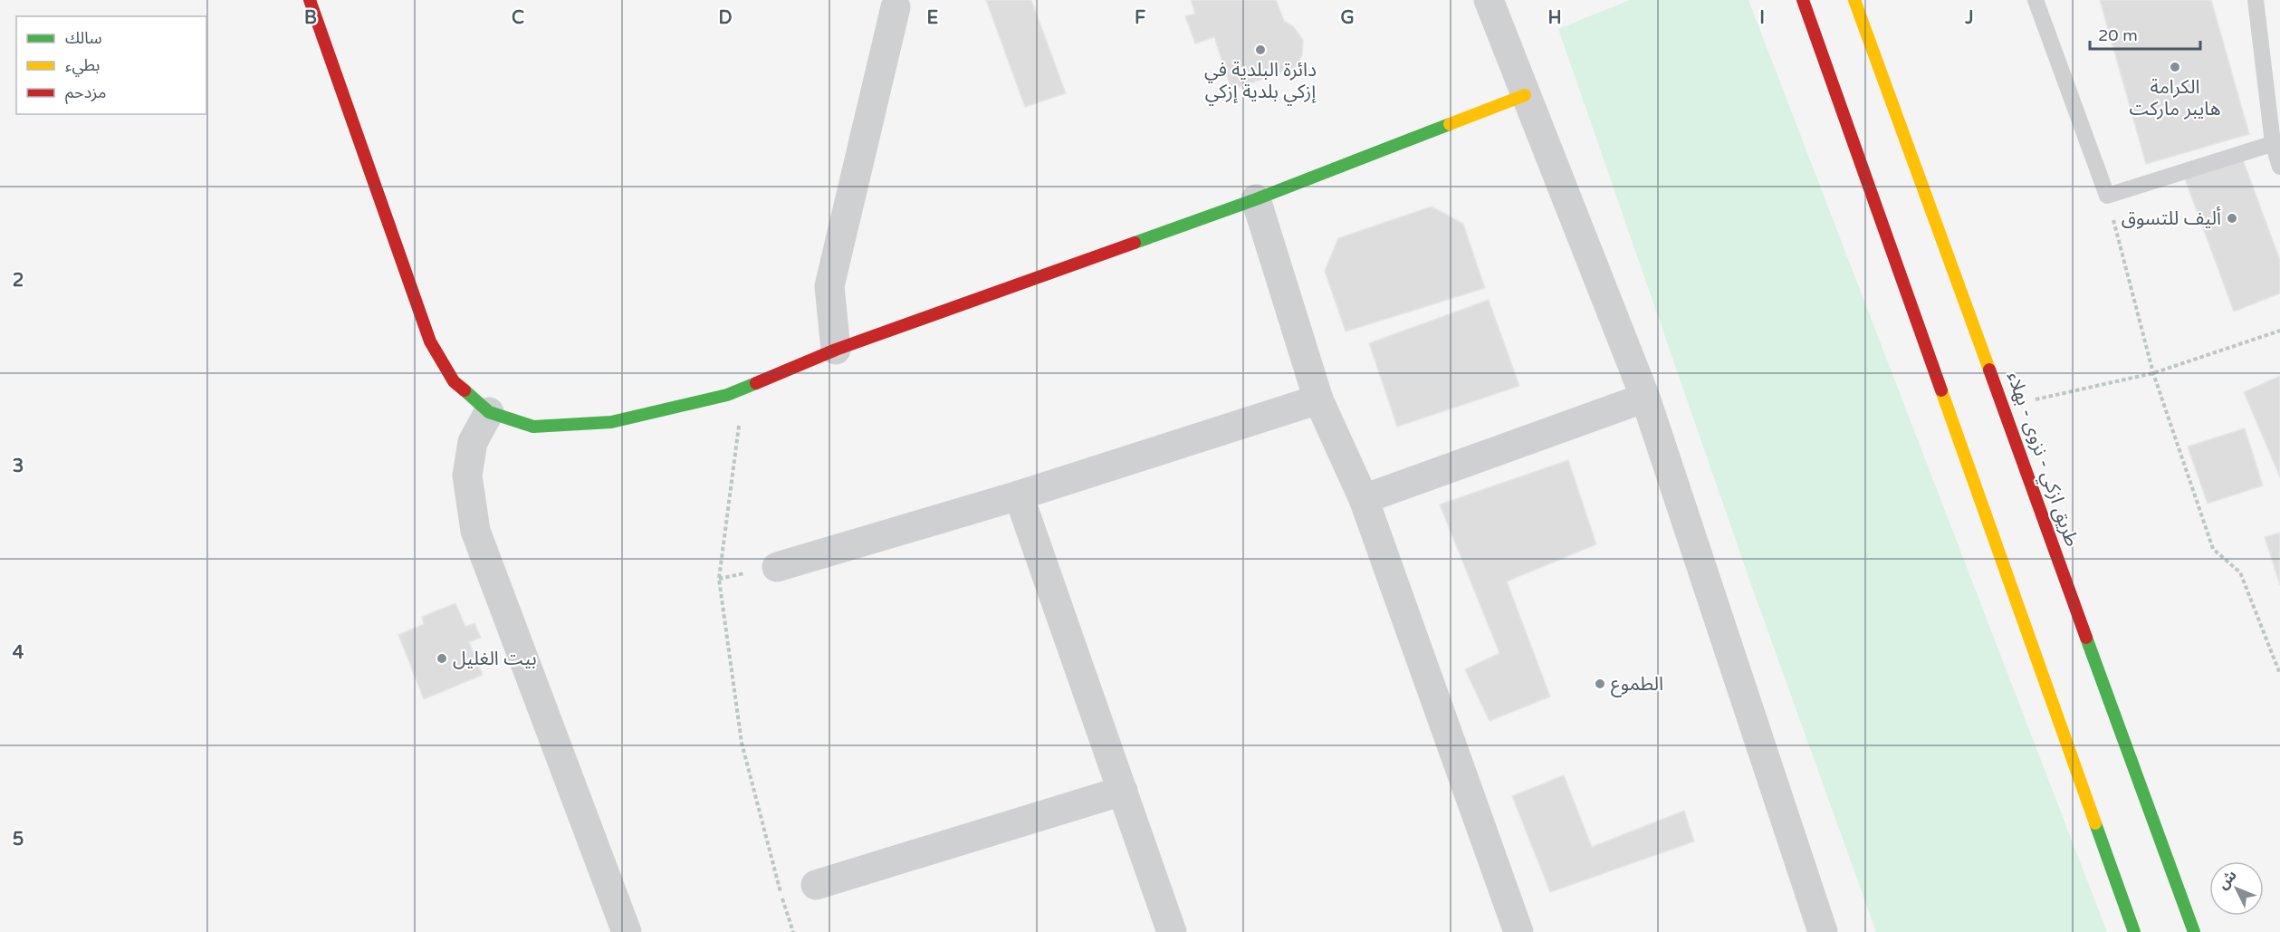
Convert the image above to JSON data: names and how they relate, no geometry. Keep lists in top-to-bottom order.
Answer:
{
  "streets": {
    "main road": ["طريق ازكي - نزوى - بهلاء"]
  },
  "places": [
    "دائرة البلدية في إزكي بلدية إزكي",
    "الكرامة هايبر ماركت",
    "أليف للتسوق",
    "بيت الغليل",
    "الطموع"
  ],
  "legend": ["سالك", "بطيء", "مزدحم"],
  "scale_bar": "20 m",
  "north": "top left",
  "grid": {
    "columns": [
      "B",
      "C",
      "D",
      "E",
      "F",
      "G",
      "H",
      "I",
      "J"
    ],
    "rows": [
      "2",
      "3",
      "4",
      "5"
    ]
  }
}
